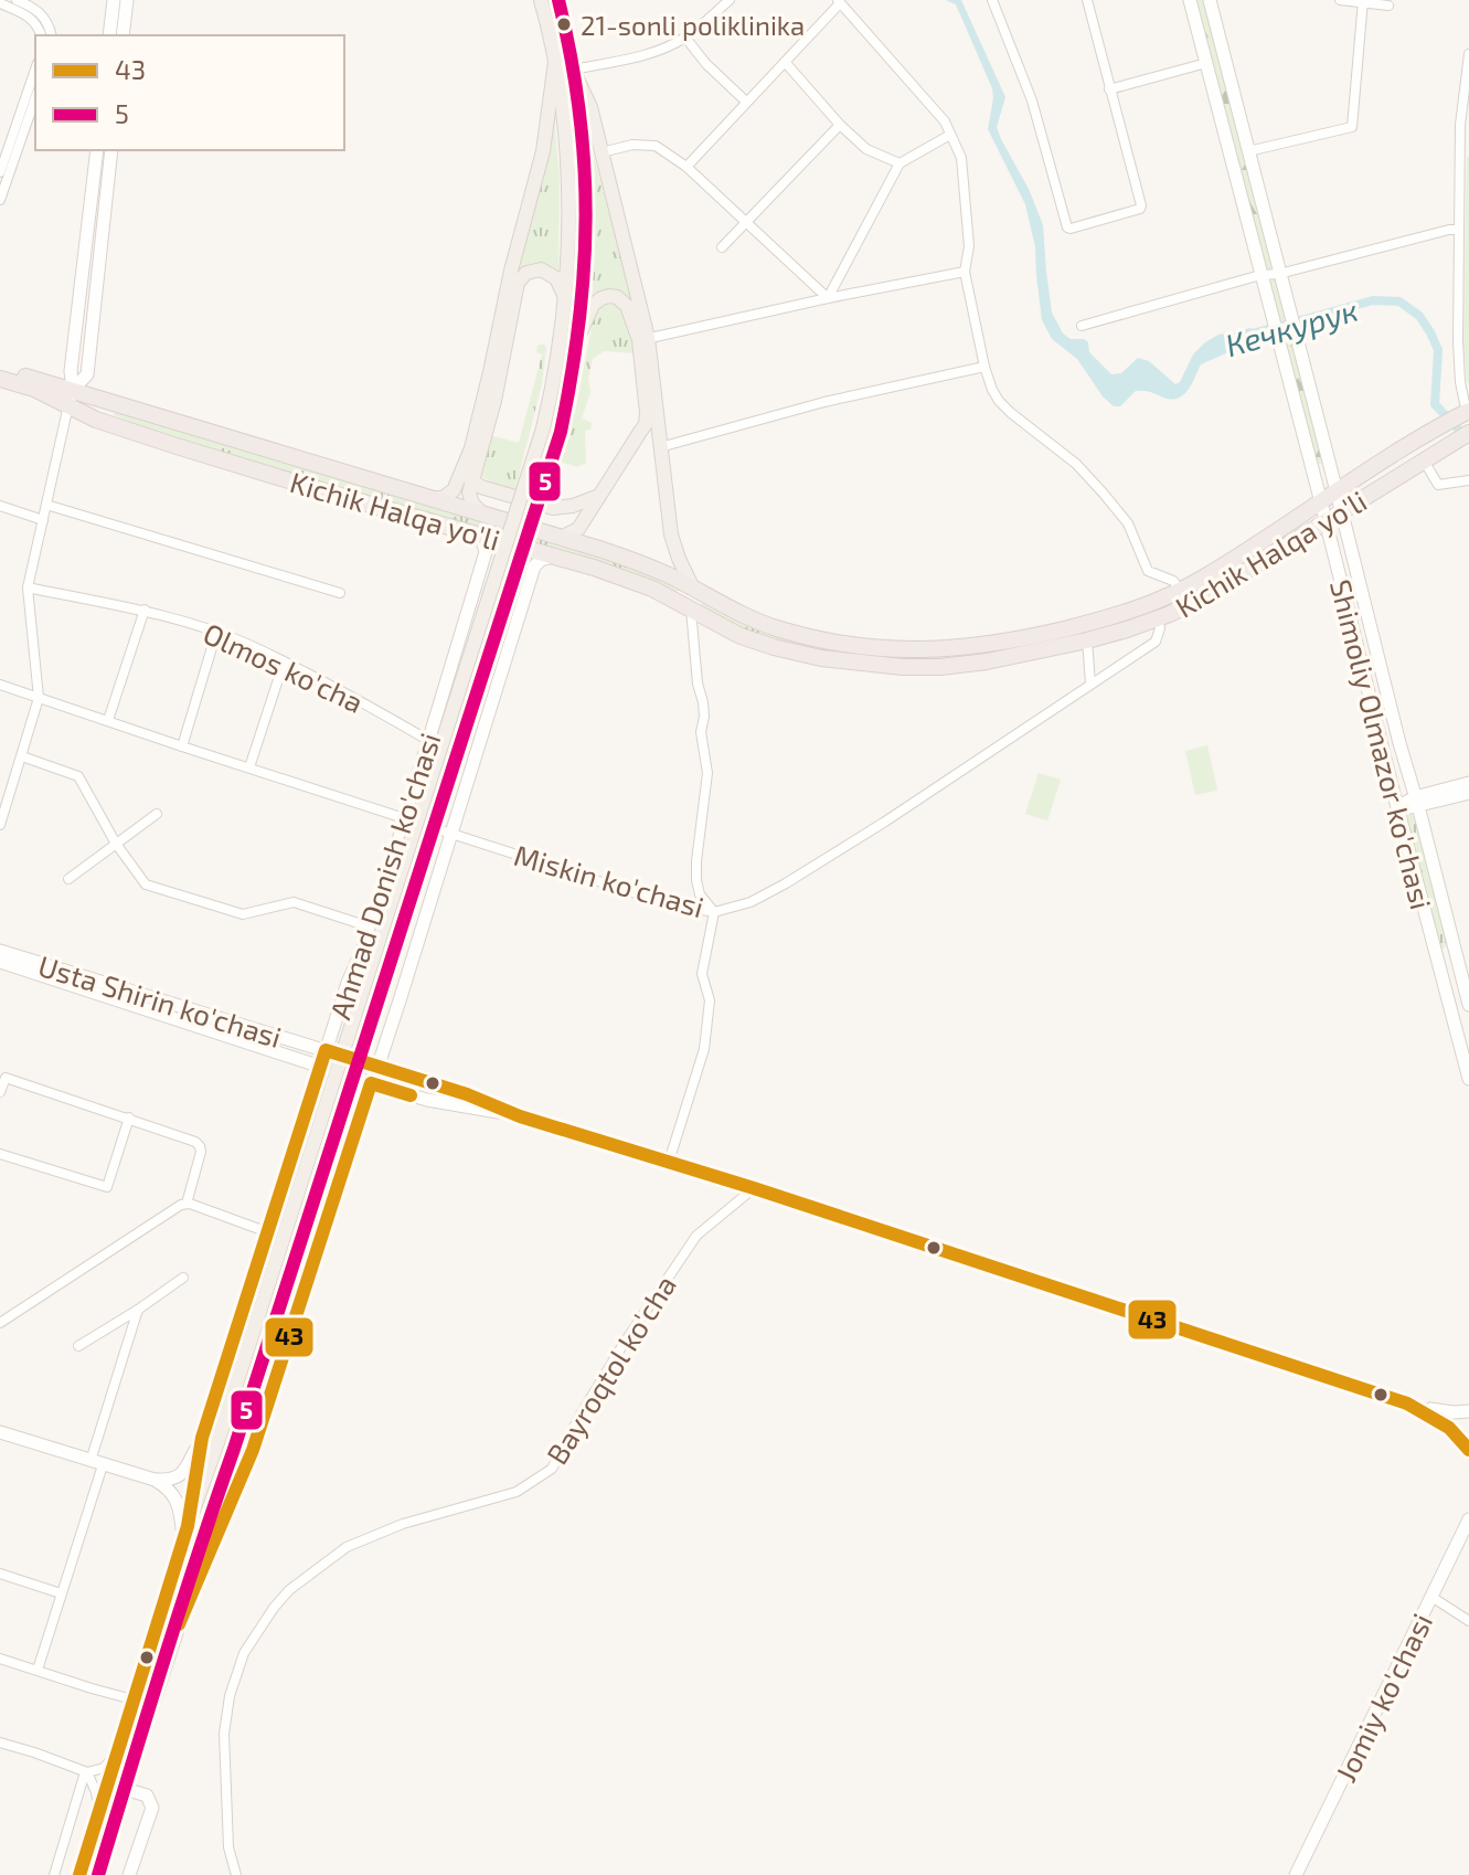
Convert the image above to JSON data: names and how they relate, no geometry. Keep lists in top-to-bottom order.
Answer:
{
  "streets": {
    "highway": ["Kichik Halqa yo'li"],
    "main road": [
      "Shimoliy Olmazor ko'chasi",
      "Ahmad Donish ko'chasi",
      "Usta Shirin ko'chasi",
      "Jomiy ko'chasi"
    ],
    "street": ["Olmos ko'cha", "Miskin ko'chasi", "Bayroqtol ko'cha"]
  },
  "crossings": [
    ["Kichik Halqa yo'li", "Shimoliy Olmazor ko'chasi"],
    ["Kichik Halqa yo'li", "Ahmad Donish ko'chasi"],
    ["Kichik Halqa yo'li", "Miskin ko'chasi"],
    ["Olmos ko'cha", "Ahmad Donish ko'chasi"],
    ["Ahmad Donish ko'chasi", "Miskin ko'chasi"],
    ["Ahmad Donish ko'chasi", "Usta Shirin ko'chasi"],
    ["Usta Shirin ko'chasi", "Bayroqtol ko'cha"]
  ],
  "water": ["Кечкурук"],
  "places": ["21-sonli poliklinika"],
  "lines": ["transit line 5", "transit line 43"],
  "legend": ["43", "5"]
}
